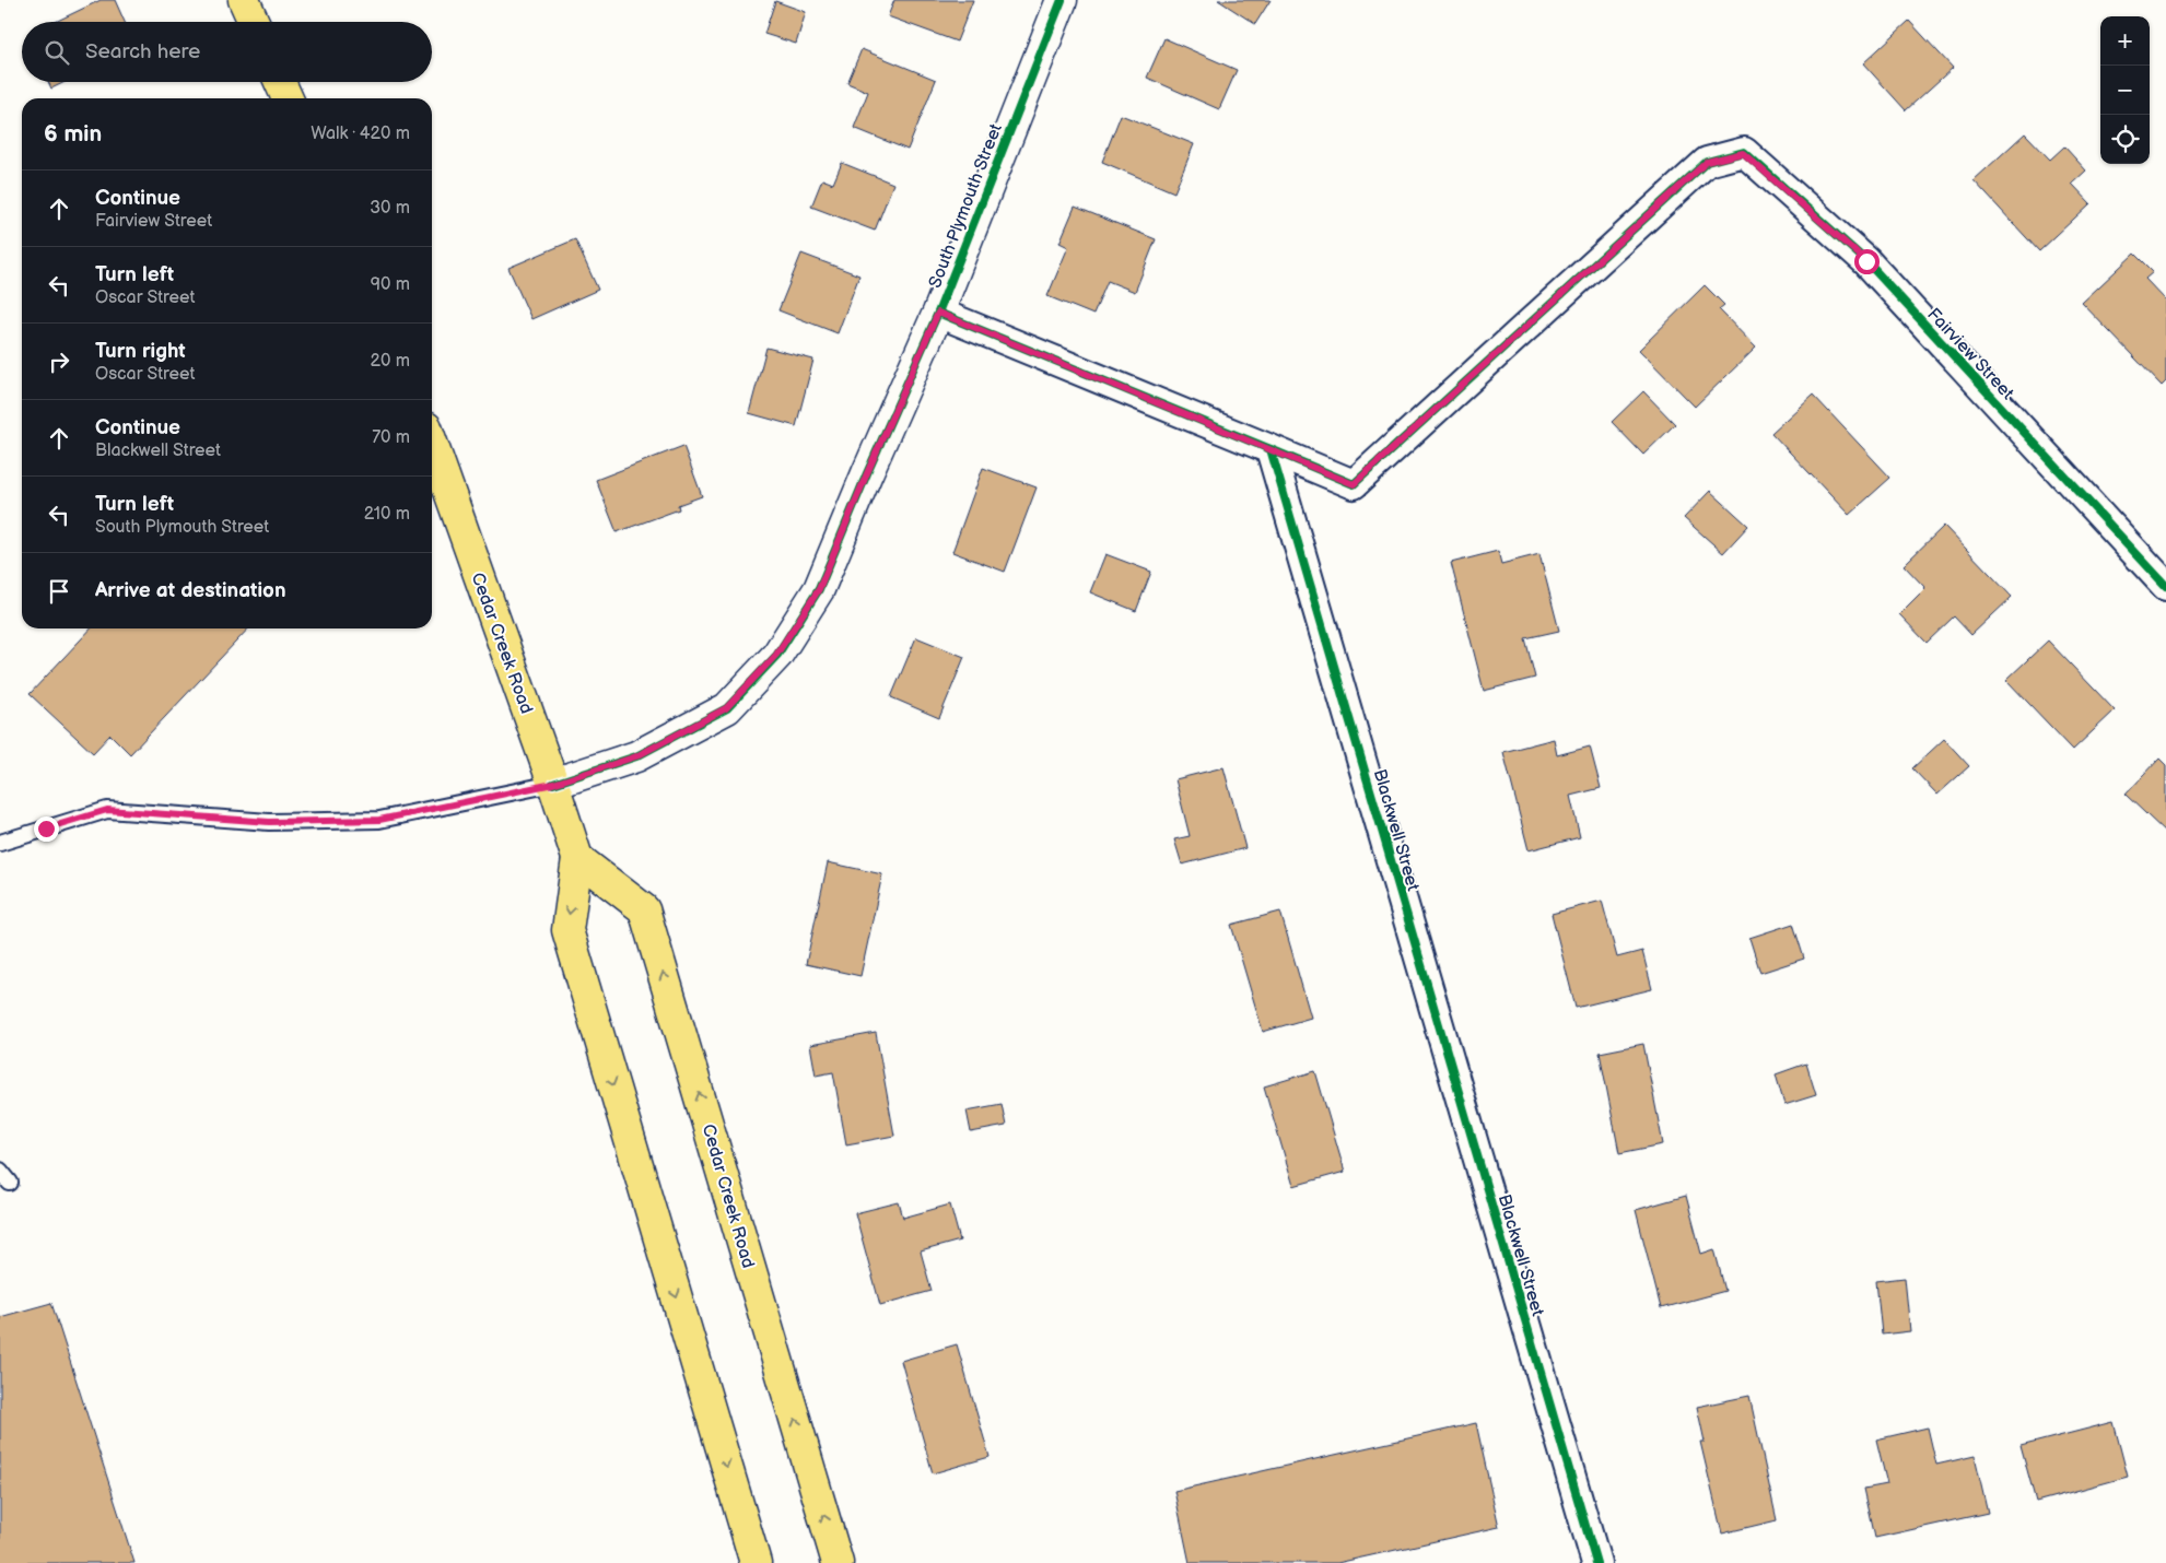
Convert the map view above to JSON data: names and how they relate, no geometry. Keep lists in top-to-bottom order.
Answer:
{
  "streets": {
    "main road": ["Cedar Creek Road"],
    "street": ["South Plymouth Street", "Fairview Street", "Blackwell Street"]
  },
  "crossings": [
    ["South Plymouth Street", "Cedar Creek Road"],
    ["Fairview Street", "Blackwell Street"]
  ],
  "page": {
    "map_buttons": ["+", "−"],
    "search": "Search here",
    "heading": ["6 min", "Walk · 420 m"],
    "list": [
      ["Continue", "Fairview Street", "30 m"],
      ["Turn left", "Oscar Street", "90 m"],
      ["Turn right", "Oscar Street", "20 m"],
      ["Continue", "Blackwell Street", "70 m"],
      ["Turn left", "South Plymouth Street", "210 m"],
      "Arrive at destination"
    ]
  }
}
